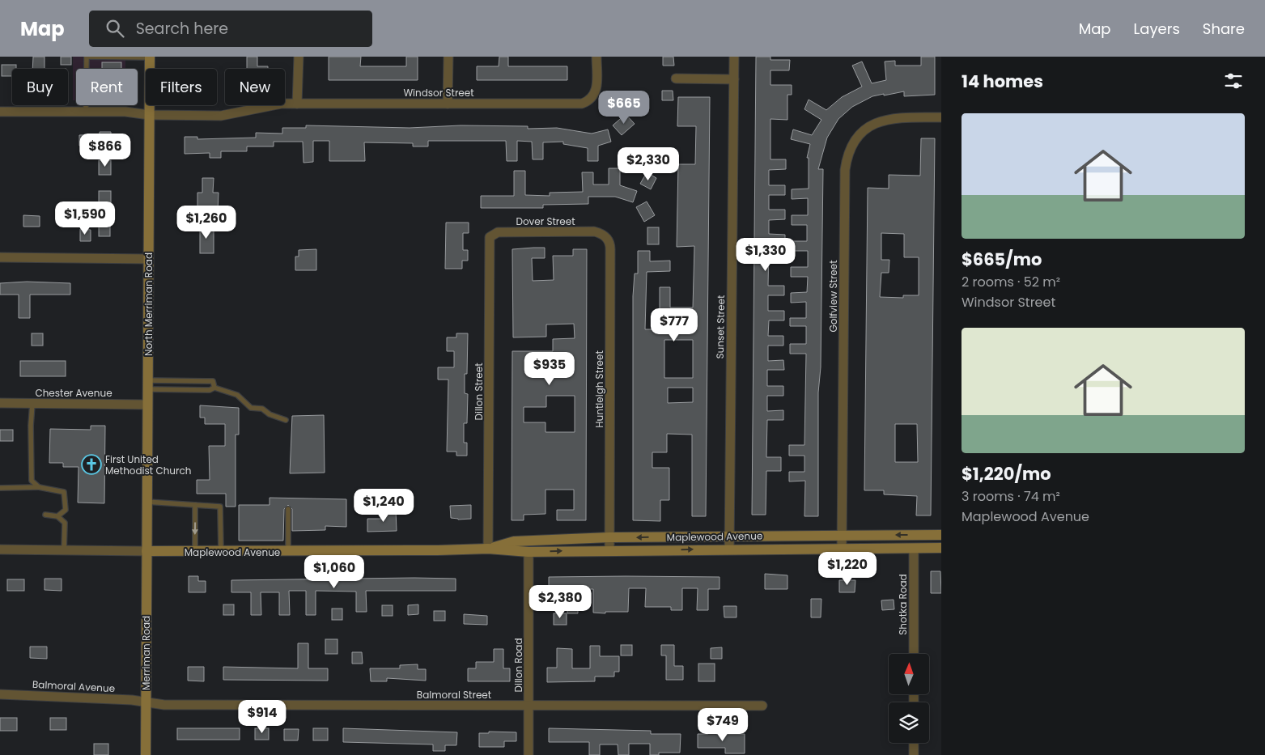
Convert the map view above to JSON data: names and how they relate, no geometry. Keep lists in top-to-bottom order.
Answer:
{
  "streets": {
    "street": [
      "Windsor Street",
      "Dover Street",
      "Golfview Street",
      "North Merriman Road",
      "Sunset Street",
      "Huntleigh Street",
      "Dillon Street",
      "Chester Avenue",
      "Maplewood Avenue",
      "Shotka Road",
      "Merriman Road",
      "Dillon Road",
      "Balmoral Avenue",
      "Balmoral Street"
    ]
  },
  "crossings": [
    ["Windsor Street", "North Merriman Road"],
    ["Dover Street", "Huntleigh Street"],
    ["Dover Street", "Dillon Street"],
    ["Golfview Street", "Maplewood Avenue"],
    ["North Merriman Road", "Chester Avenue"],
    ["North Merriman Road", "Maplewood Avenue"],
    ["North Merriman Road", "Merriman Road"],
    ["Sunset Street", "Maplewood Avenue"],
    ["Huntleigh Street", "Maplewood Avenue"],
    ["Dillon Street", "Maplewood Avenue"],
    ["Maplewood Avenue", "Shotka Road"],
    ["Maplewood Avenue", "Merriman Road"],
    ["Maplewood Avenue", "Dillon Road"],
    ["Merriman Road", "Balmoral Avenue"],
    ["Merriman Road", "Balmoral Street"],
    ["Dillon Road", "Balmoral Street"],
    ["Balmoral Avenue", "Balmoral Street"]
  ],
  "places": {
    "church": ["First United Methodist Church"]
  },
  "north": "top",
  "page": {
    "header": "Map",
    "search": "Search here",
    "nav": ["Map", "Layers", "Share"],
    "heading": "14 homes",
    "chip": [
      "Buy",
      "Rent",
      "Filters",
      "New"
    ],
    "price": [
      "$665",
      "$866",
      "$2,330",
      "$1,590",
      "$1,260",
      "$1,330",
      "$777",
      "$935",
      "$1,240",
      "$1,220",
      "$1,060",
      "$2,380",
      "$914",
      "$749"
    ],
    "list": [
      {
        "name": "$665/mo",
        "note": "2 rooms · 52 m² · Windsor Street"
      },
      {
        "name": "$1,220/mo",
        "note": "3 rooms · 74 m² · Maplewood Avenue"
      }
    ]
  }
}
